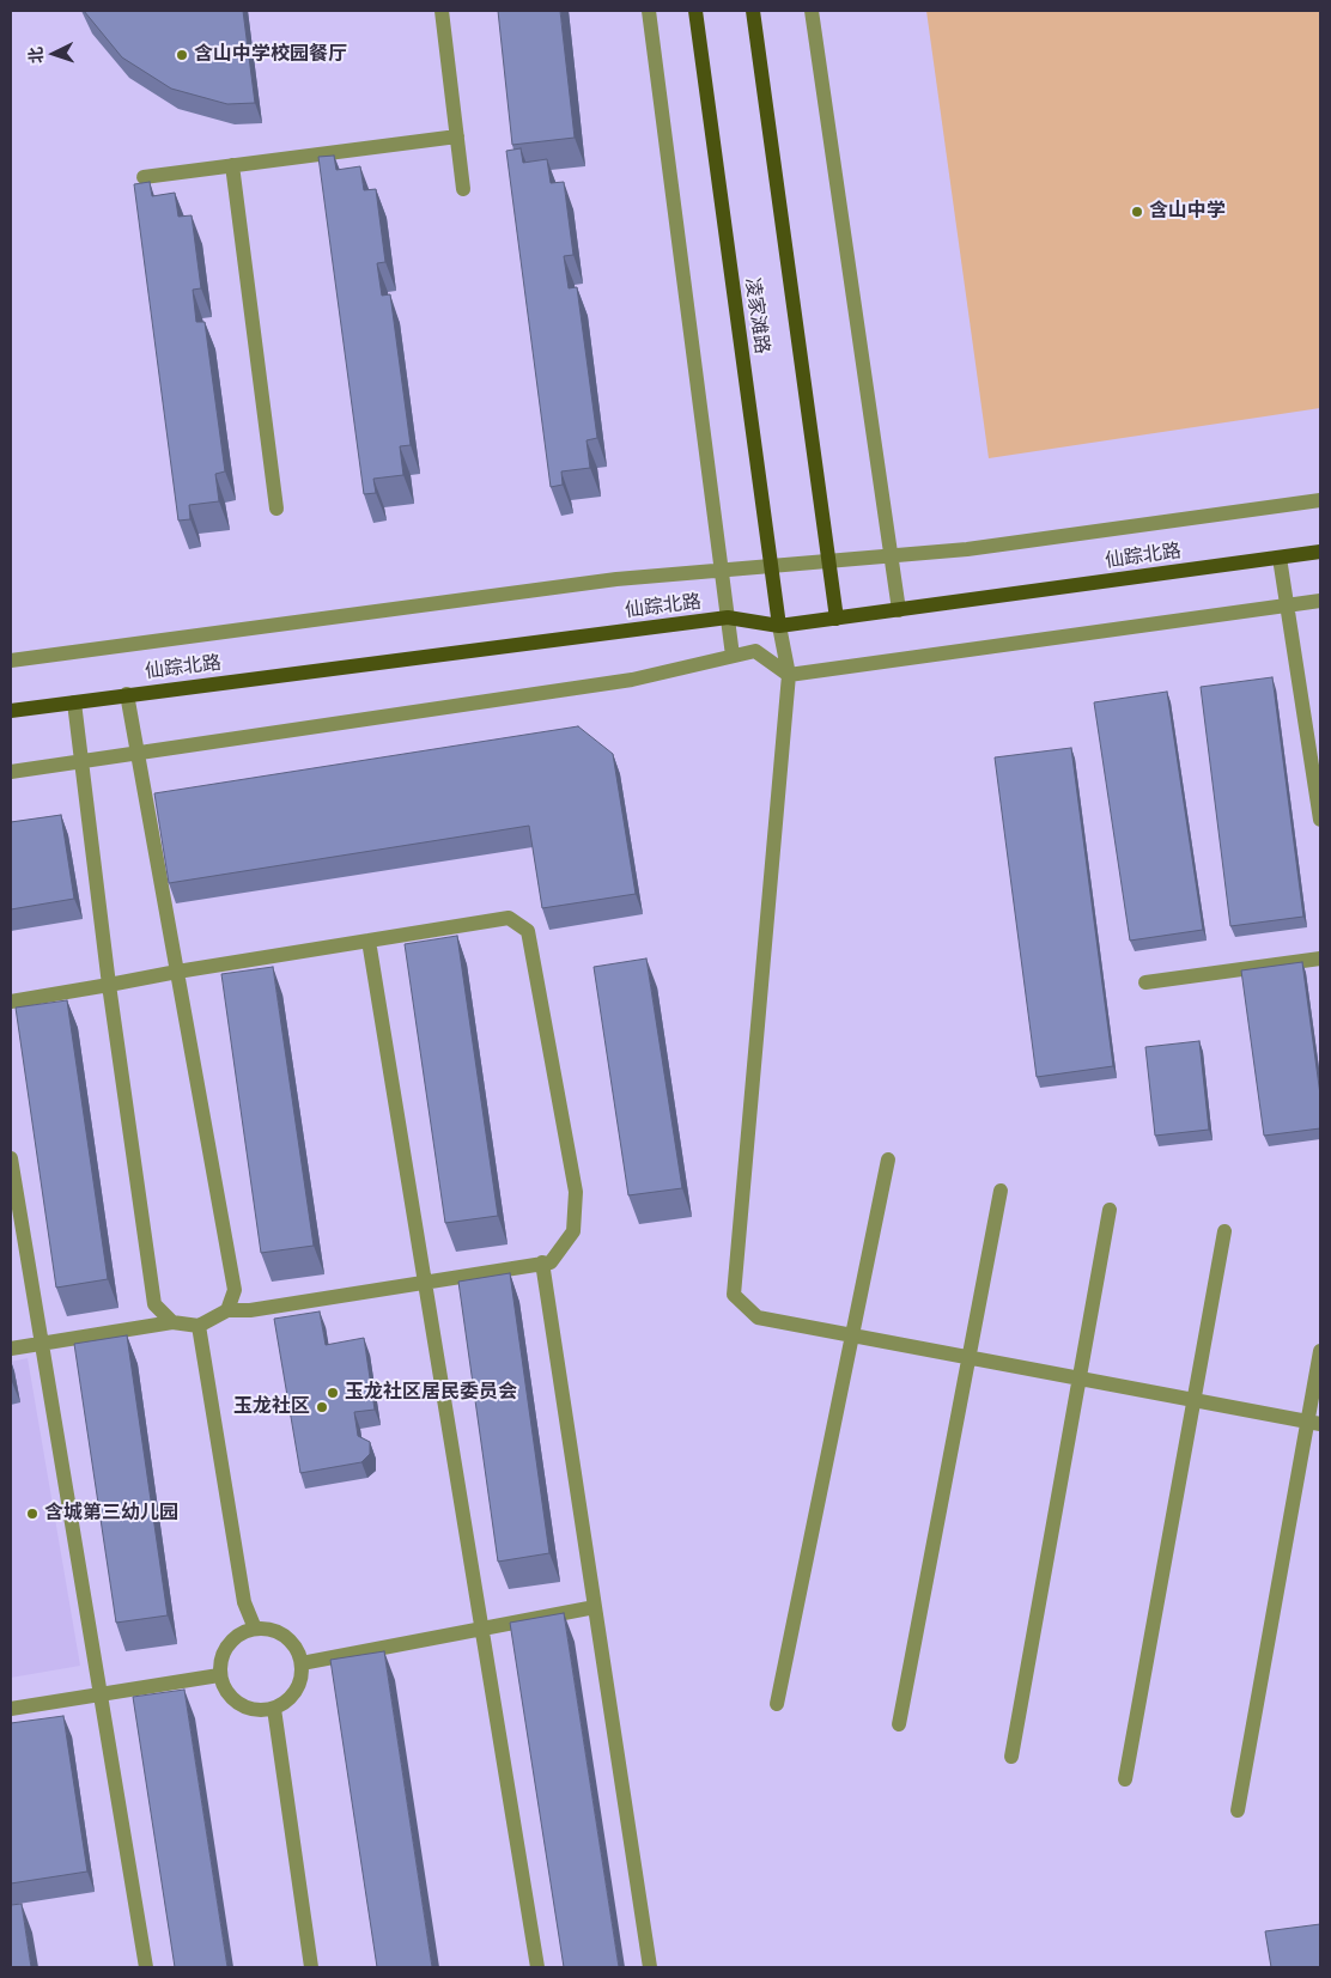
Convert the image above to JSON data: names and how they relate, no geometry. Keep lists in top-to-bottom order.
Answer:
{
  "streets": {
    "main road": ["凌家滩路", "仙踪北路"]
  },
  "crossings": [
    ["凌家滩路", "仙踪北路"]
  ],
  "places": [
    "含山中学校园餐厅",
    "含山中学",
    "玉龙社区居民委员会",
    "玉龙社区",
    "含城第三幼儿园"
  ],
  "north": "left"
}
